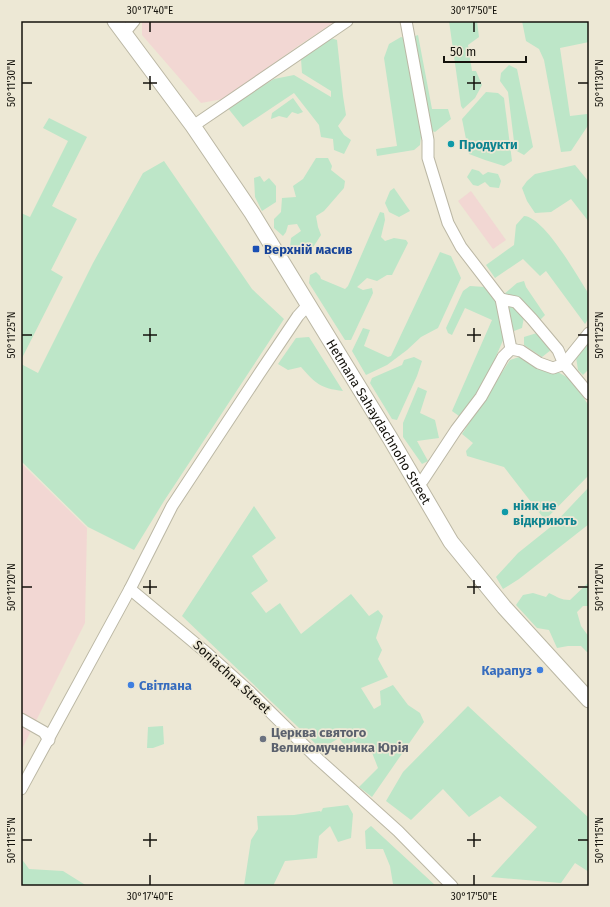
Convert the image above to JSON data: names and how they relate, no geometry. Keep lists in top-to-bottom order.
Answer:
{
  "streets": {
    "main road": ["Hetmana Sahaydachnoho Street"],
    "street": ["Soniachna Street"]
  },
  "places": {
    "other": [
      "Продукти",
      "ніяк не відкриють",
      "Карапуз",
      "Світлана",
      "Церква святого Великомученика Юрія"
    ],
    "transit": ["Верхній масив"]
  },
  "scale_bar": "50 m",
  "coordinates": [
    "30°17'40\"E",
    "30°17'50\"E",
    "50°11'30\"N",
    "50°11'25\"N",
    "50°11'20\"N",
    "50°11'15\"N"
  ]
}
